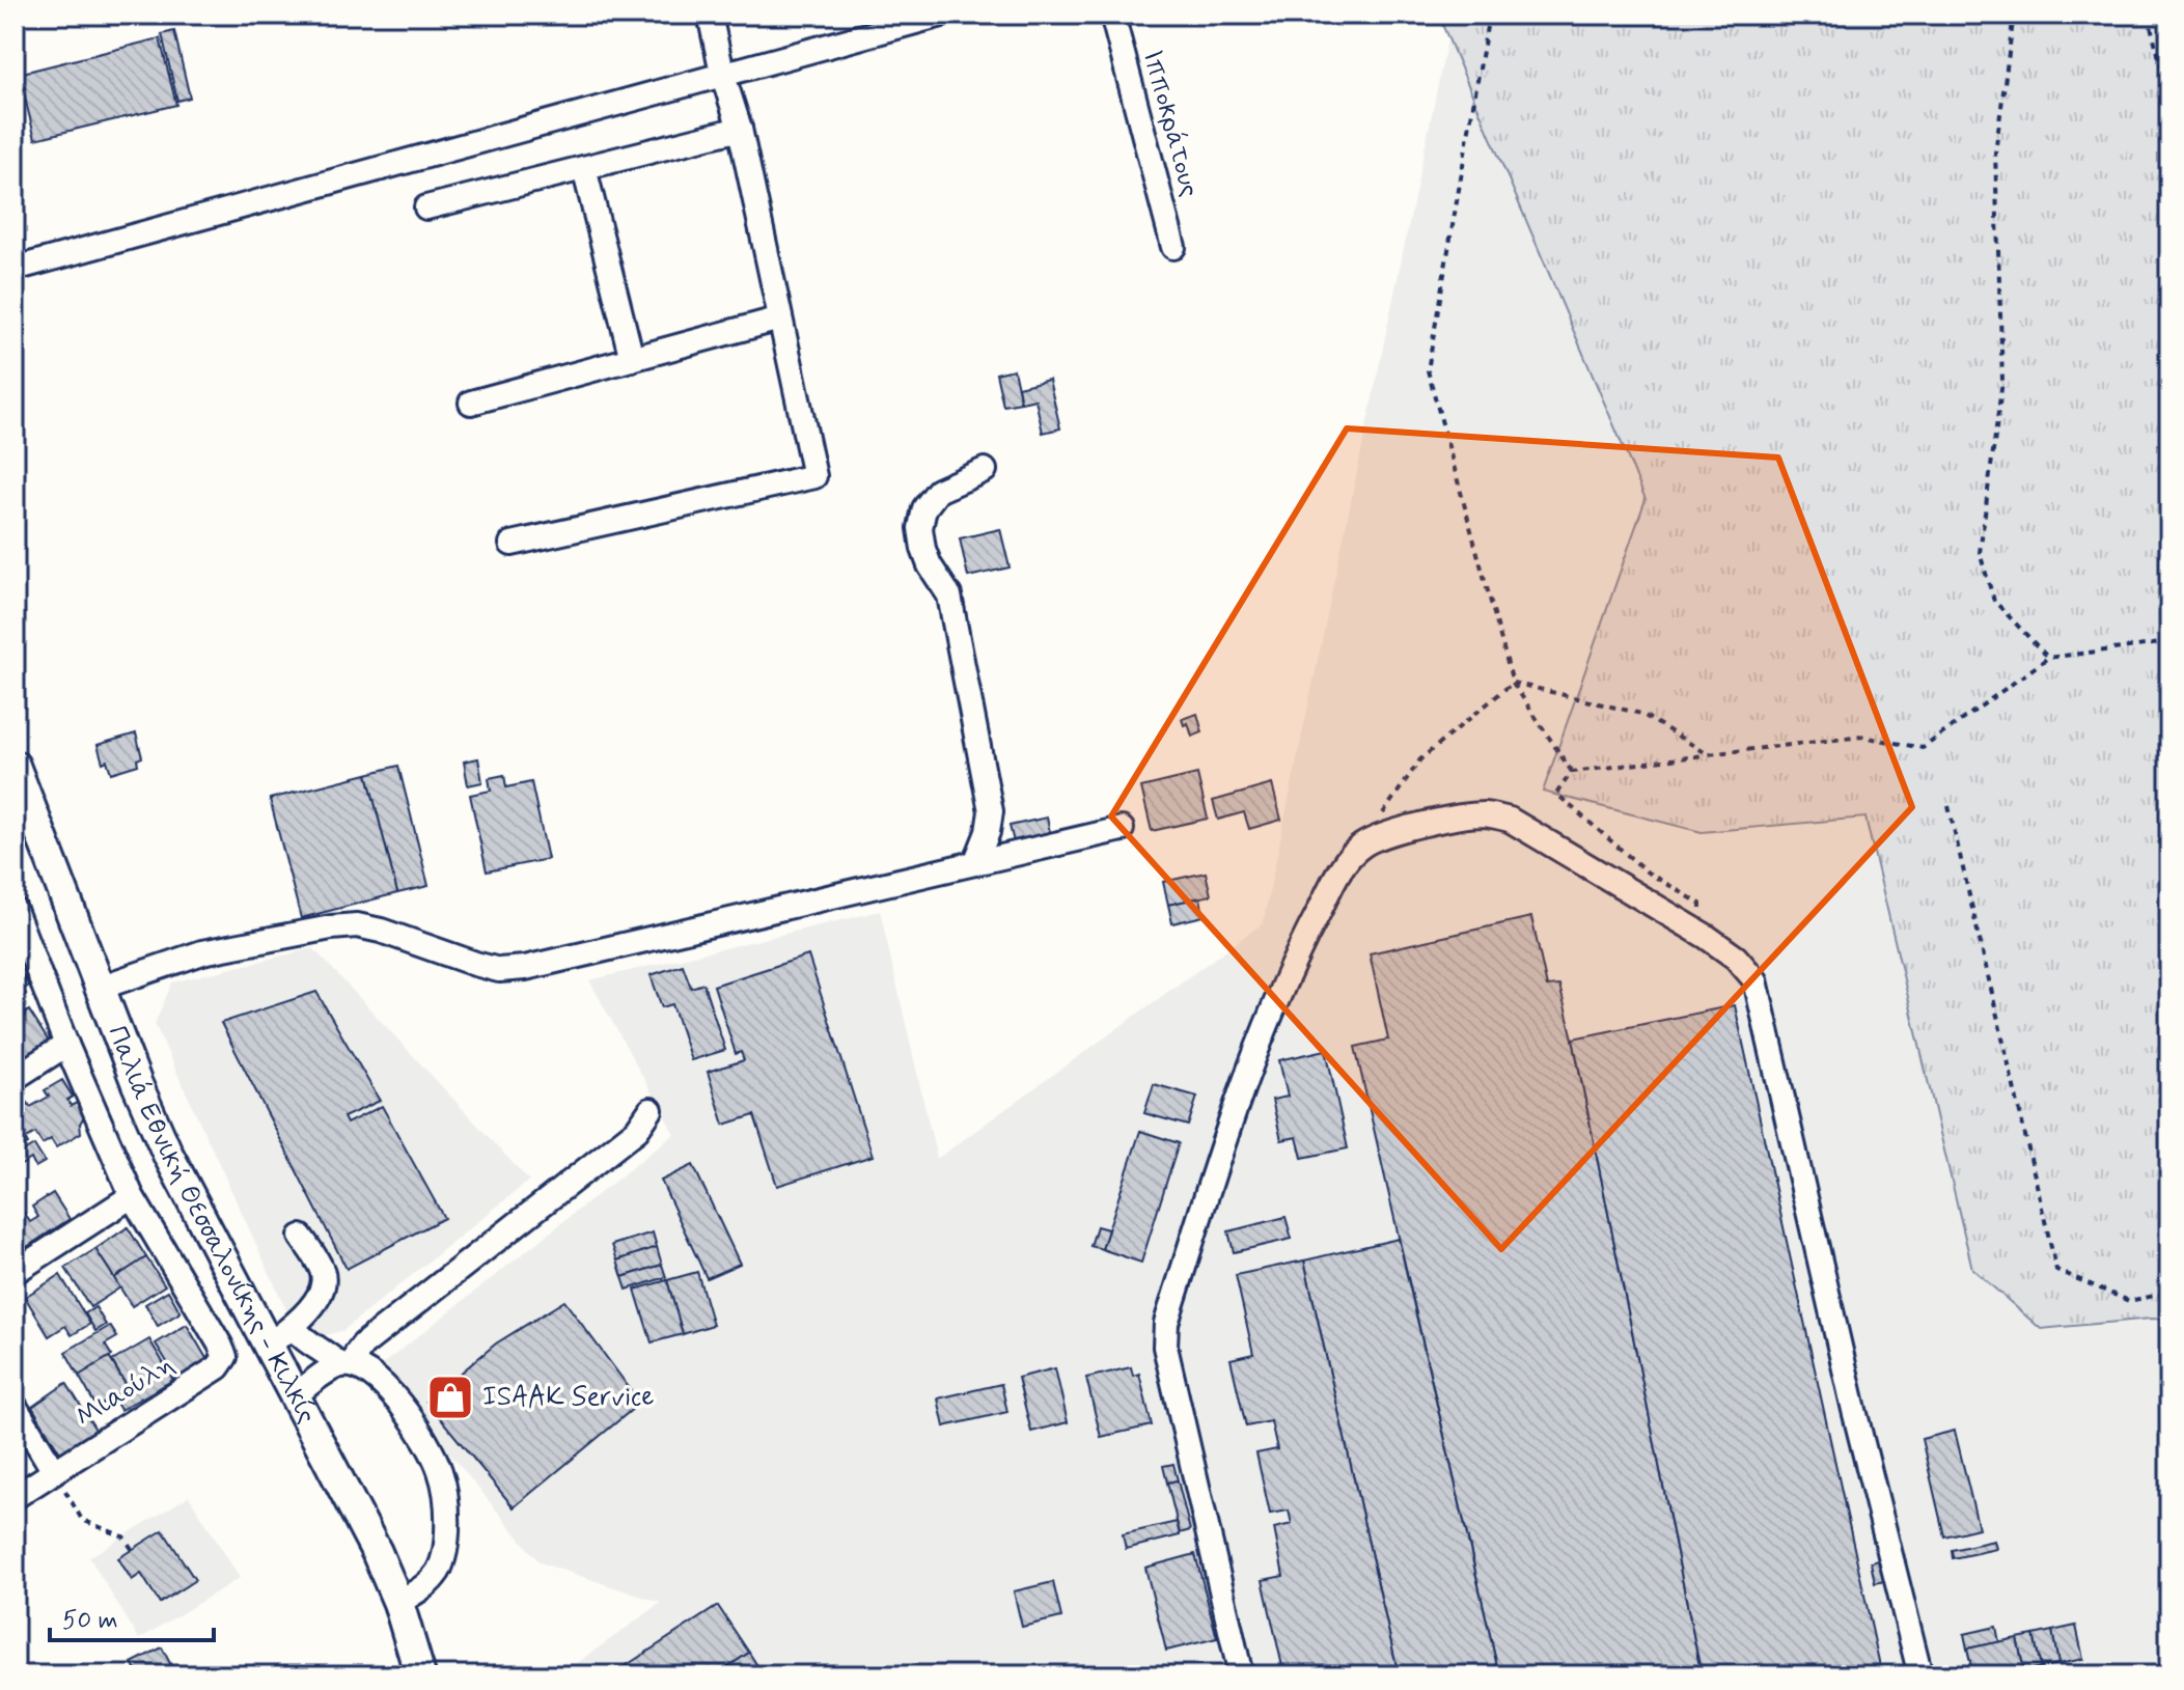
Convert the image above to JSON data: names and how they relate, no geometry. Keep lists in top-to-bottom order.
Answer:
{
  "streets": {
    "main road": ["Παλιά Εθνική Θεσσαλονίκης - Κιλκίς"],
    "street": ["Ιπποκράτους", "Μιαούλη"]
  },
  "places": {
    "shop": ["ISAAK Service"]
  },
  "scale_bar": "50 m"
}
